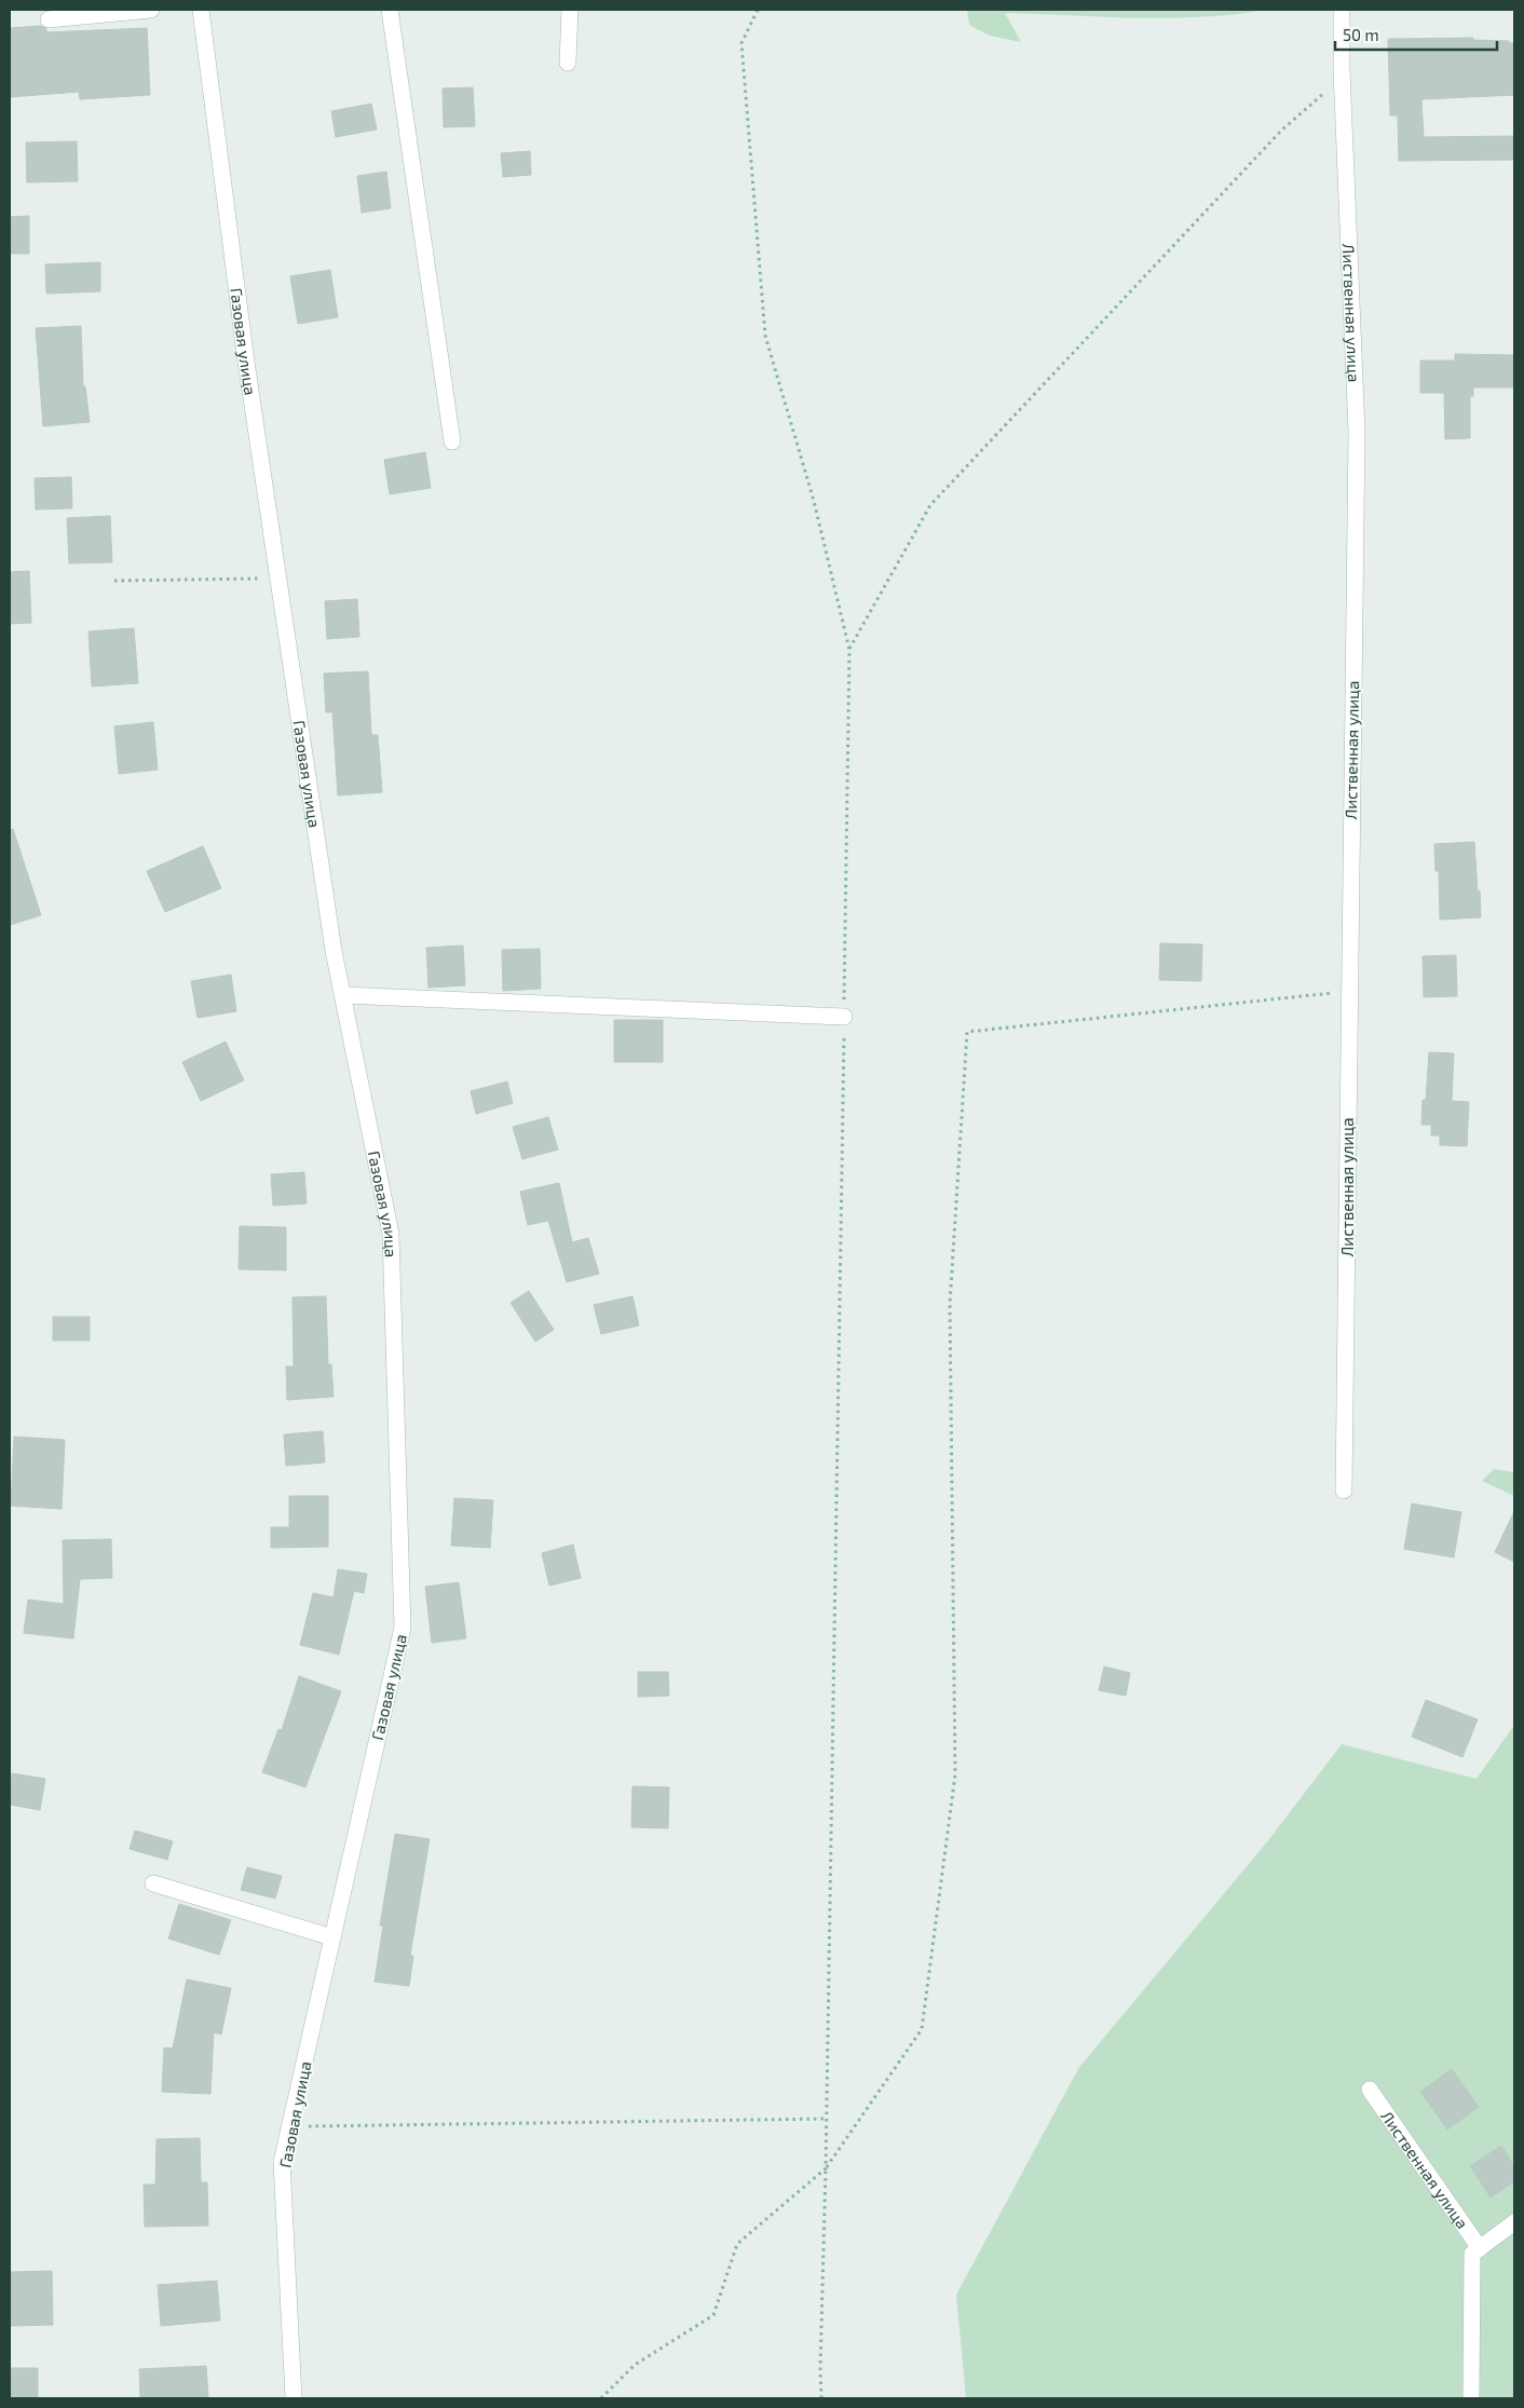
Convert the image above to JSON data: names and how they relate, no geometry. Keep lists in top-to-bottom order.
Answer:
{
  "streets": {
    "street": ["Лиственная улица", "Газовая улица"]
  },
  "scale_bar": "50 m"
}
